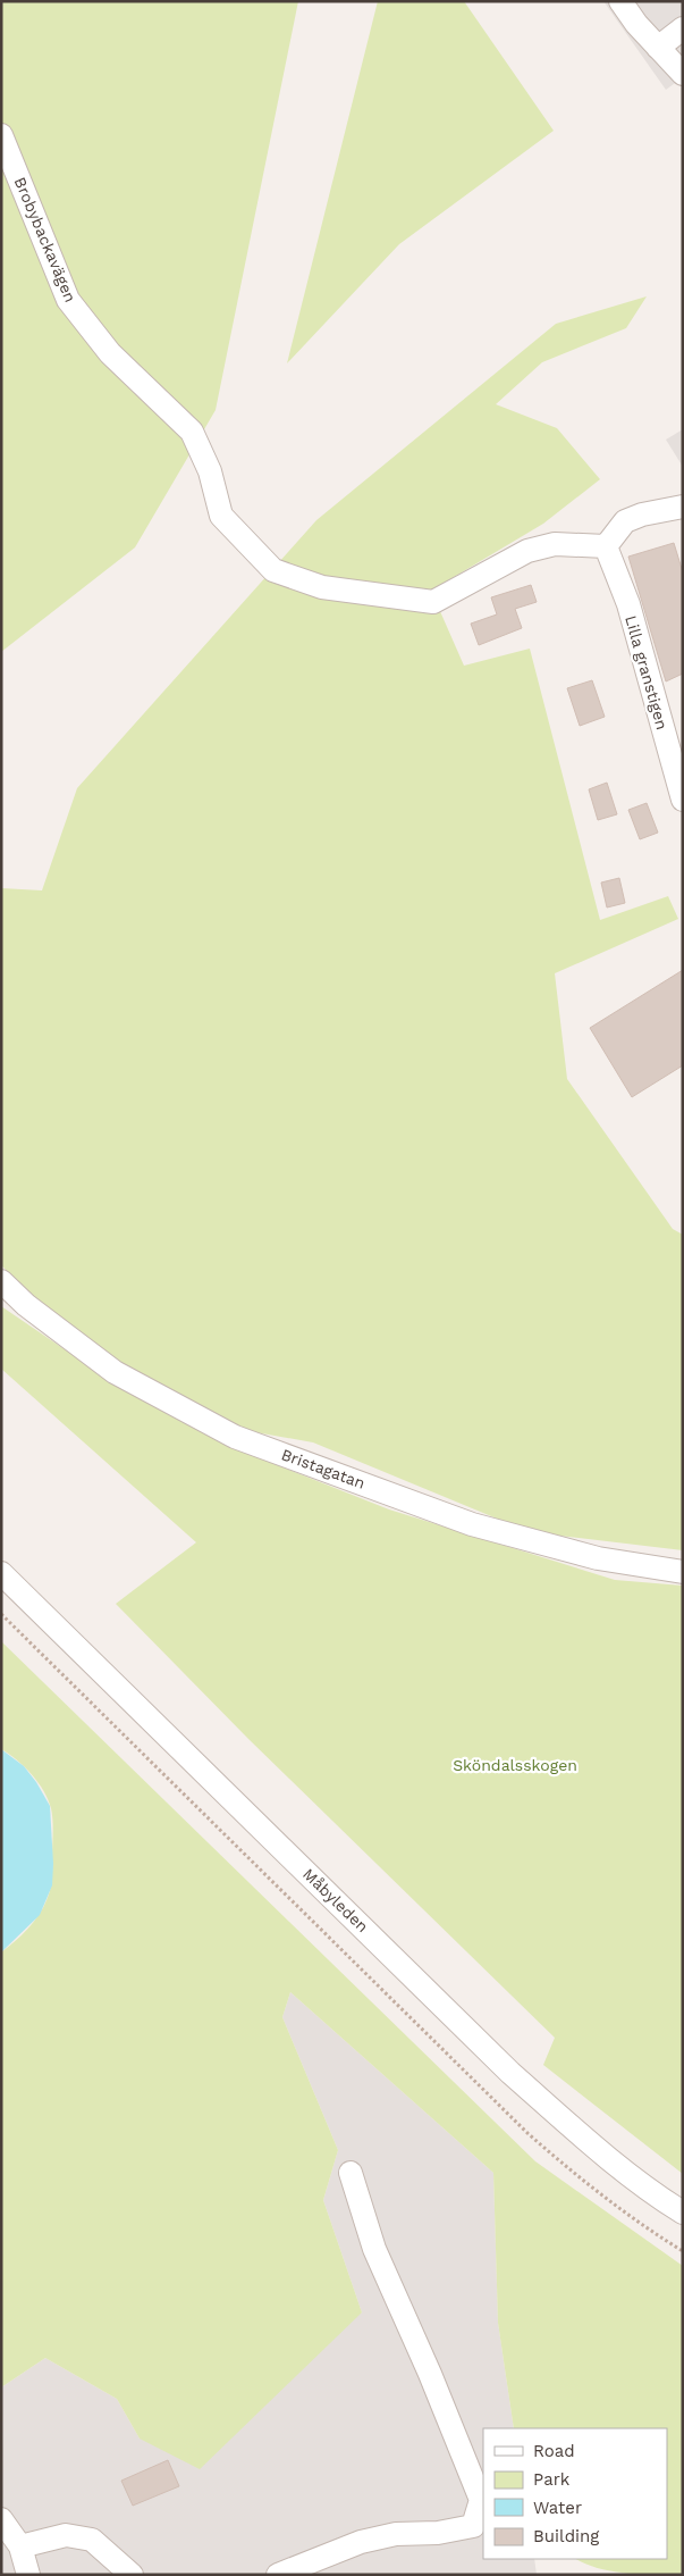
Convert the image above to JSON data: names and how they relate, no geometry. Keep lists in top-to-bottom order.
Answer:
{
  "streets": {
    "street": [
      "Brobybackavägen",
      "Lilla granstigen",
      "Bristagatan",
      "Måbyleden"
    ]
  },
  "crossings": [
    ["Brobybackavägen", "Lilla granstigen"]
  ],
  "parks": ["Sköndalsskogen"],
  "legend": [
    "Road",
    "Park",
    "Water",
    "Building"
  ]
}
